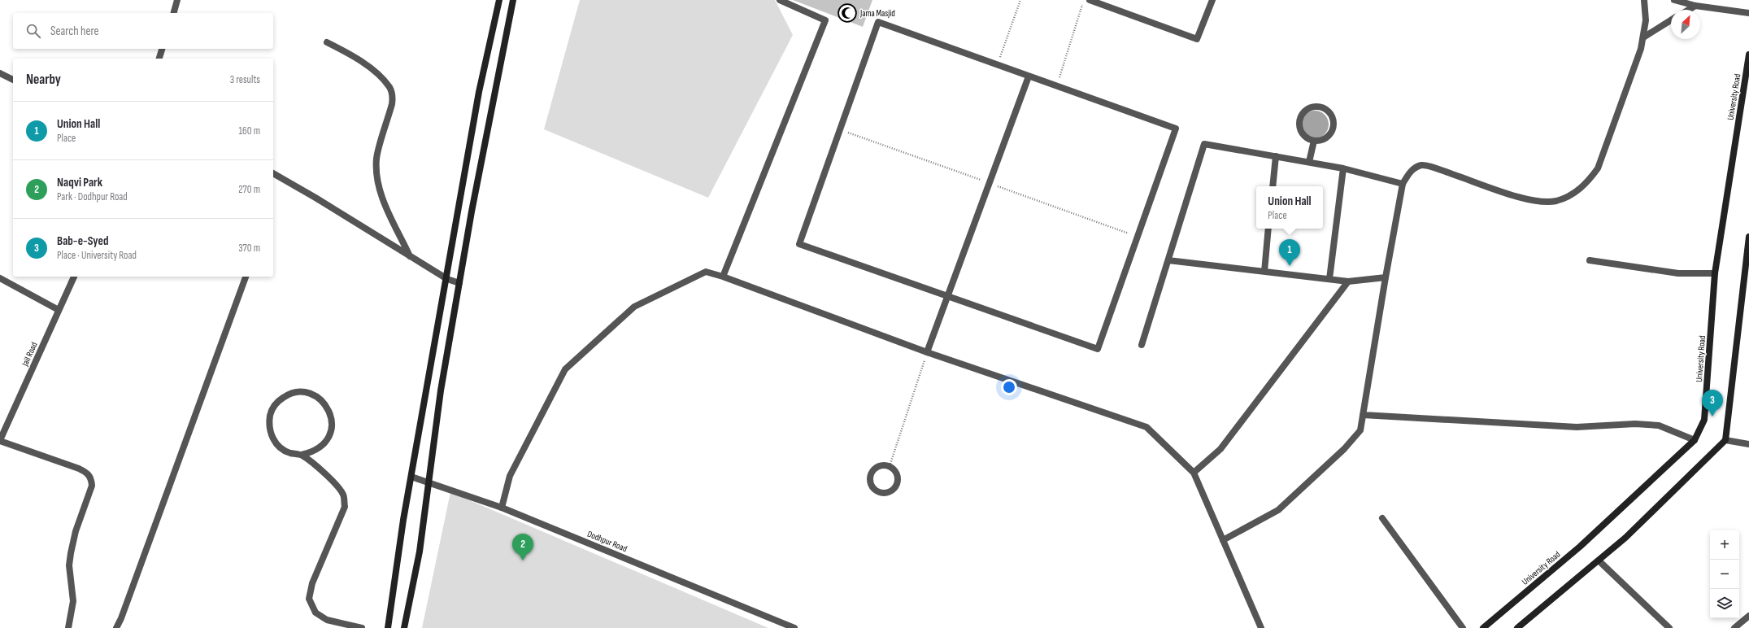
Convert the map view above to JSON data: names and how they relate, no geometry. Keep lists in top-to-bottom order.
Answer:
{
  "streets": {
    "main road": ["University Road"],
    "street": ["Jail Road", "Dodhpur Road"]
  },
  "places": {
    "mosque": ["Jama Masjid"]
  },
  "north": "top right",
  "page": {
    "search": "Search here",
    "heading": ["Nearby", "3 results"],
    "list": [
      {
        "mark": "1",
        "name": "Union Hall",
        "note": "Place",
        "value": "160 m"
      },
      {
        "mark": "2",
        "name": "Naqvi Park",
        "note": "Park · Dodhpur Road",
        "value": "270 m"
      },
      {
        "mark": "3",
        "name": "Bab-e-Syed",
        "note": "Place · University Road",
        "value": "370 m"
      }
    ],
    "popup": ["Union Hall", "Place"],
    "pins": ["1", "3", "2"],
    "map_buttons": ["+", "−"]
  }
}
